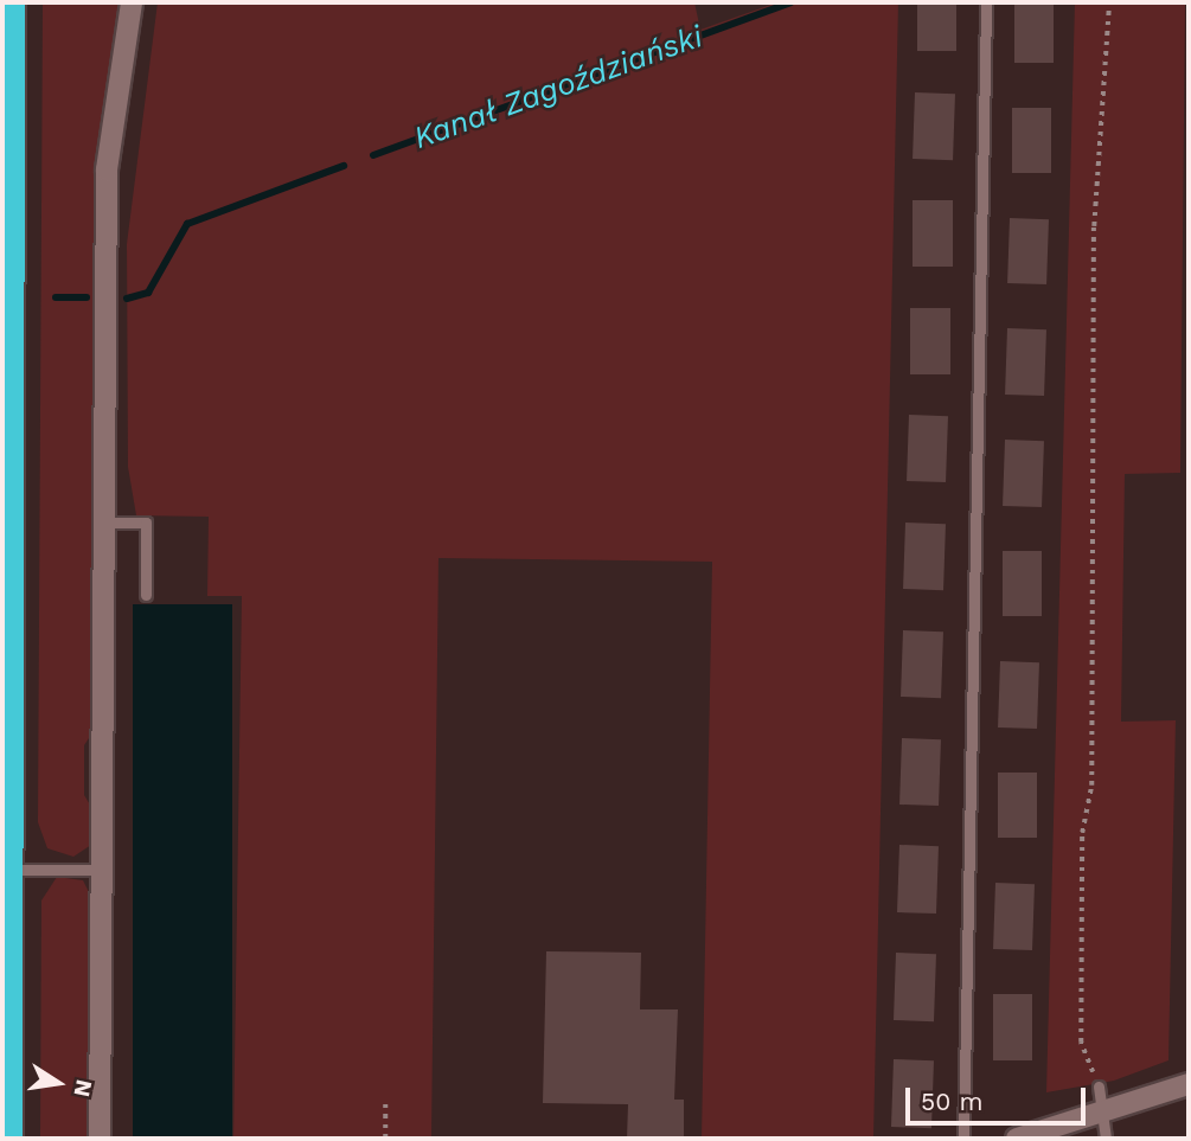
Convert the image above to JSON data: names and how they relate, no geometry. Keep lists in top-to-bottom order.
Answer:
{
  "water": ["Kanał Zagoździański"],
  "scale_bar": "50 m",
  "north": "right"
}
